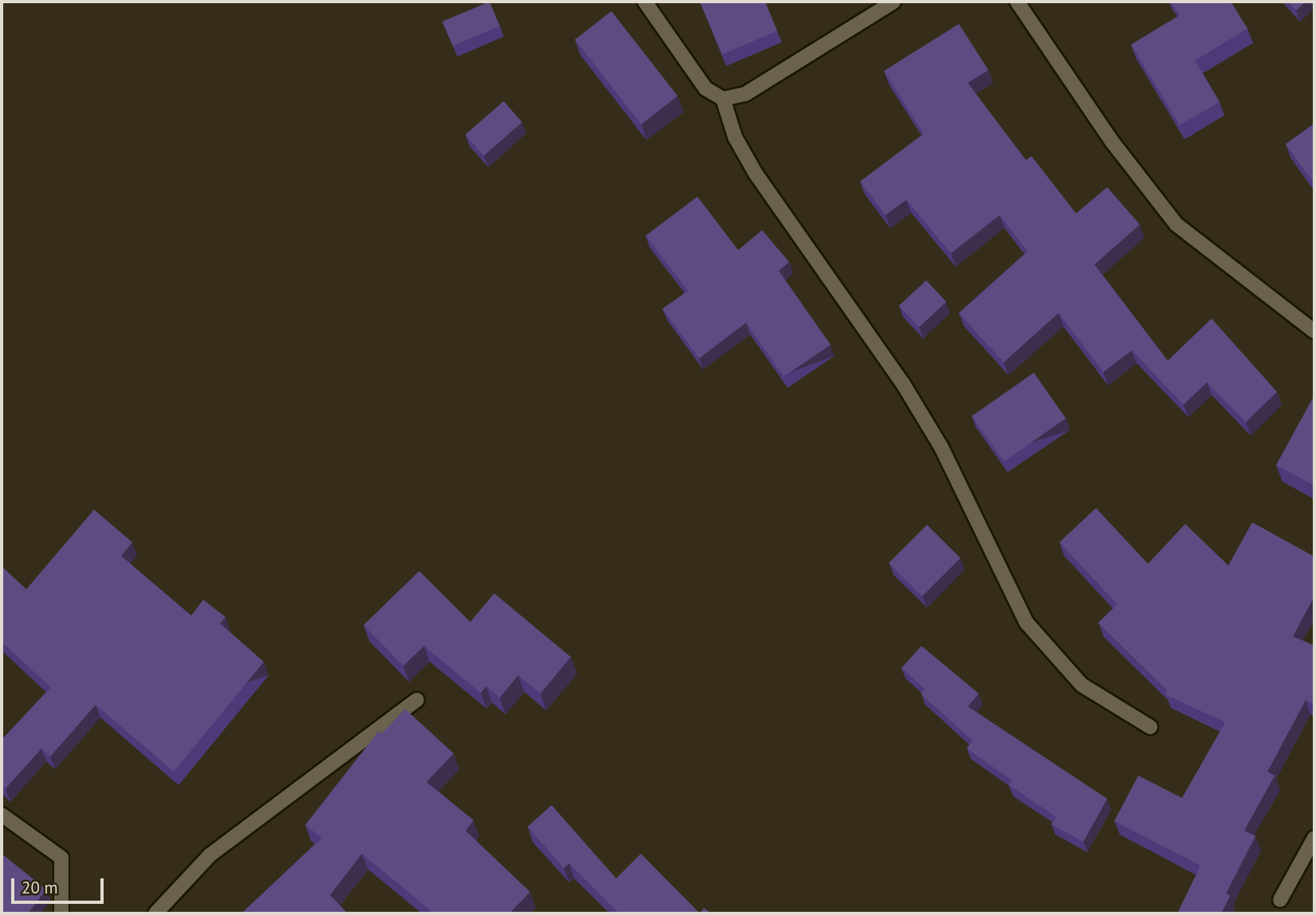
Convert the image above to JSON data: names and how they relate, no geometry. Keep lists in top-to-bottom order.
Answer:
{
  "scale_bar": "20 m"
}
